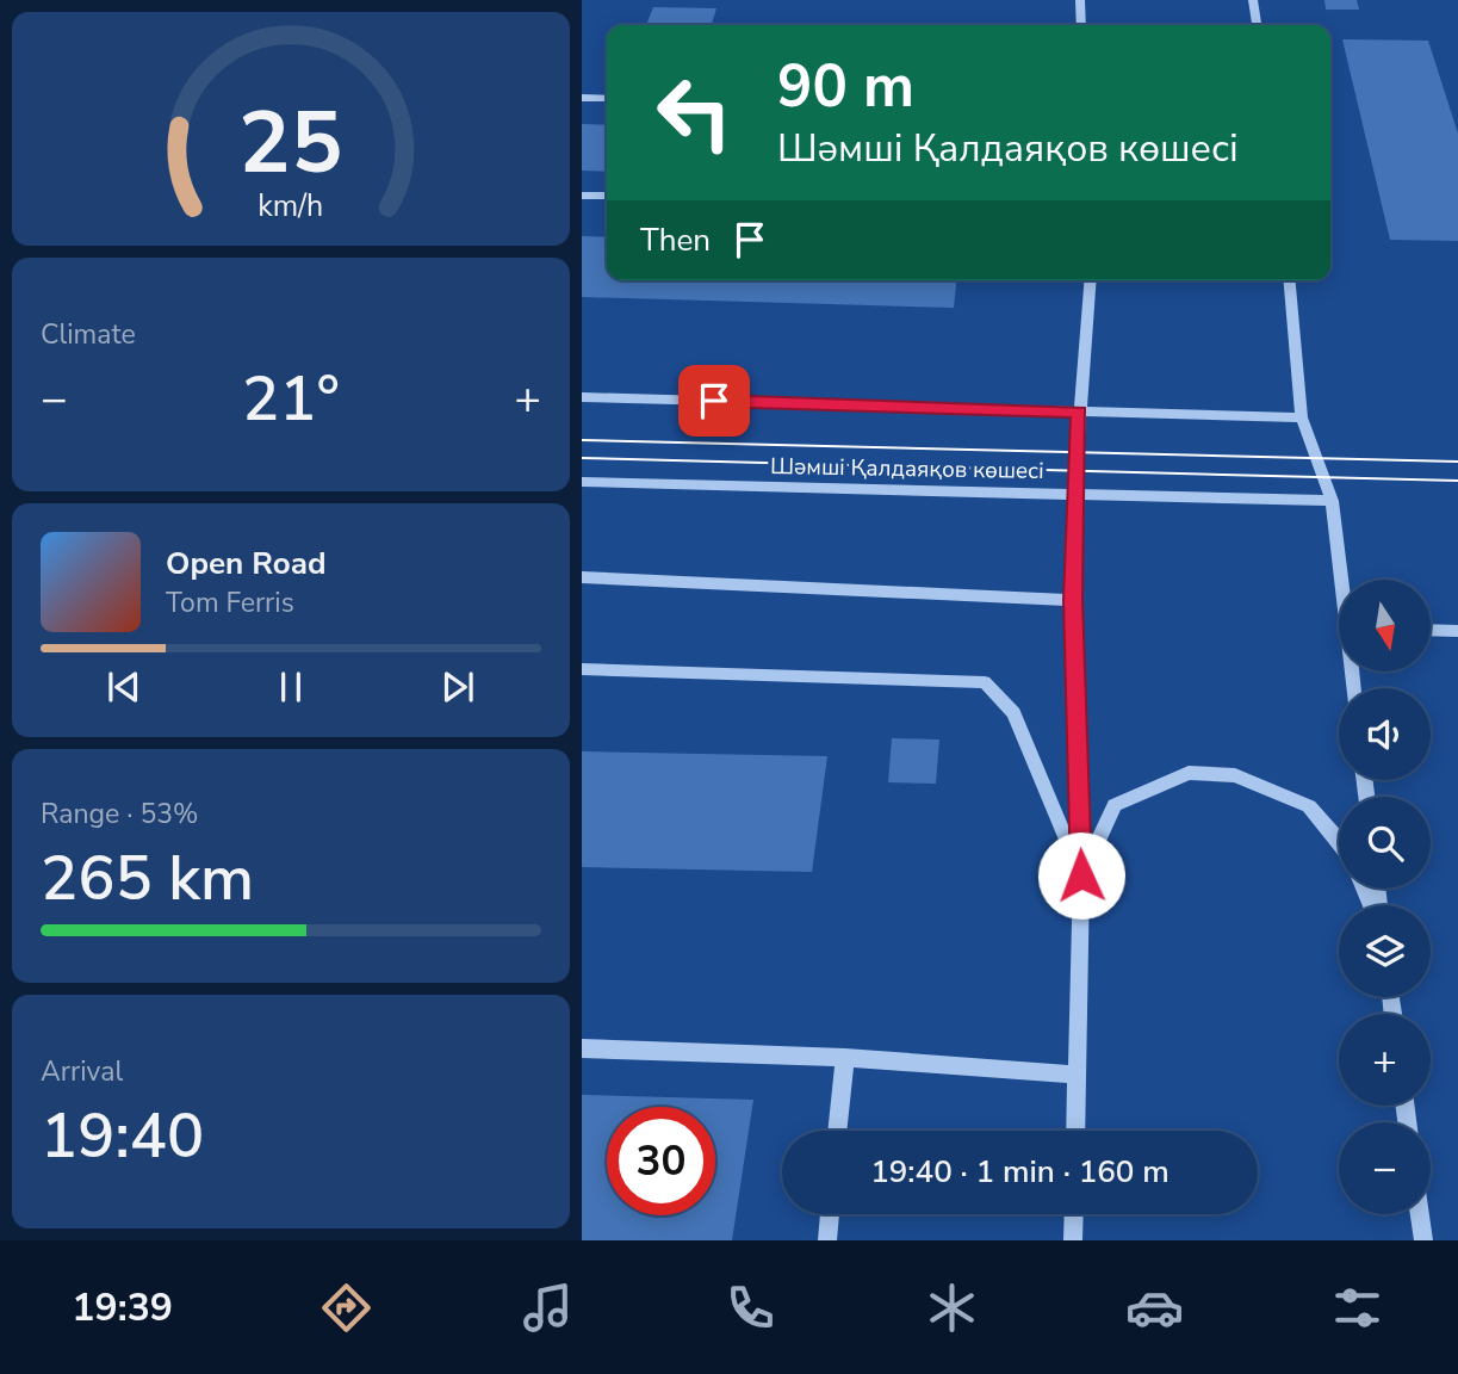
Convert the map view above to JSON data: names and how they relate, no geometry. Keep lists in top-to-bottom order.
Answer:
{
  "streets": {
    "street": ["Шәмші Қалдаяқов көшесі"]
  },
  "north": "bottom",
  "page": {
    "turn": ["90 m", "Шәмші Қалдаяқов көшесі"],
    "then": "Then",
    "tile": [
      "Climate",
      ["Range · 53%", "265 km"],
      ["Arrival", "19:40"]
    ],
    "heat": ["−", "21°", "+"],
    "song": ["Open Road", "Tom Ferris"],
    "map_buttons": ["+", "−"],
    "limit": "30",
    "trip": "19:40 · 1 min · 160 m",
    "tabs": "19:39",
    "gauge": ["25", "km/h"]
  }
}
